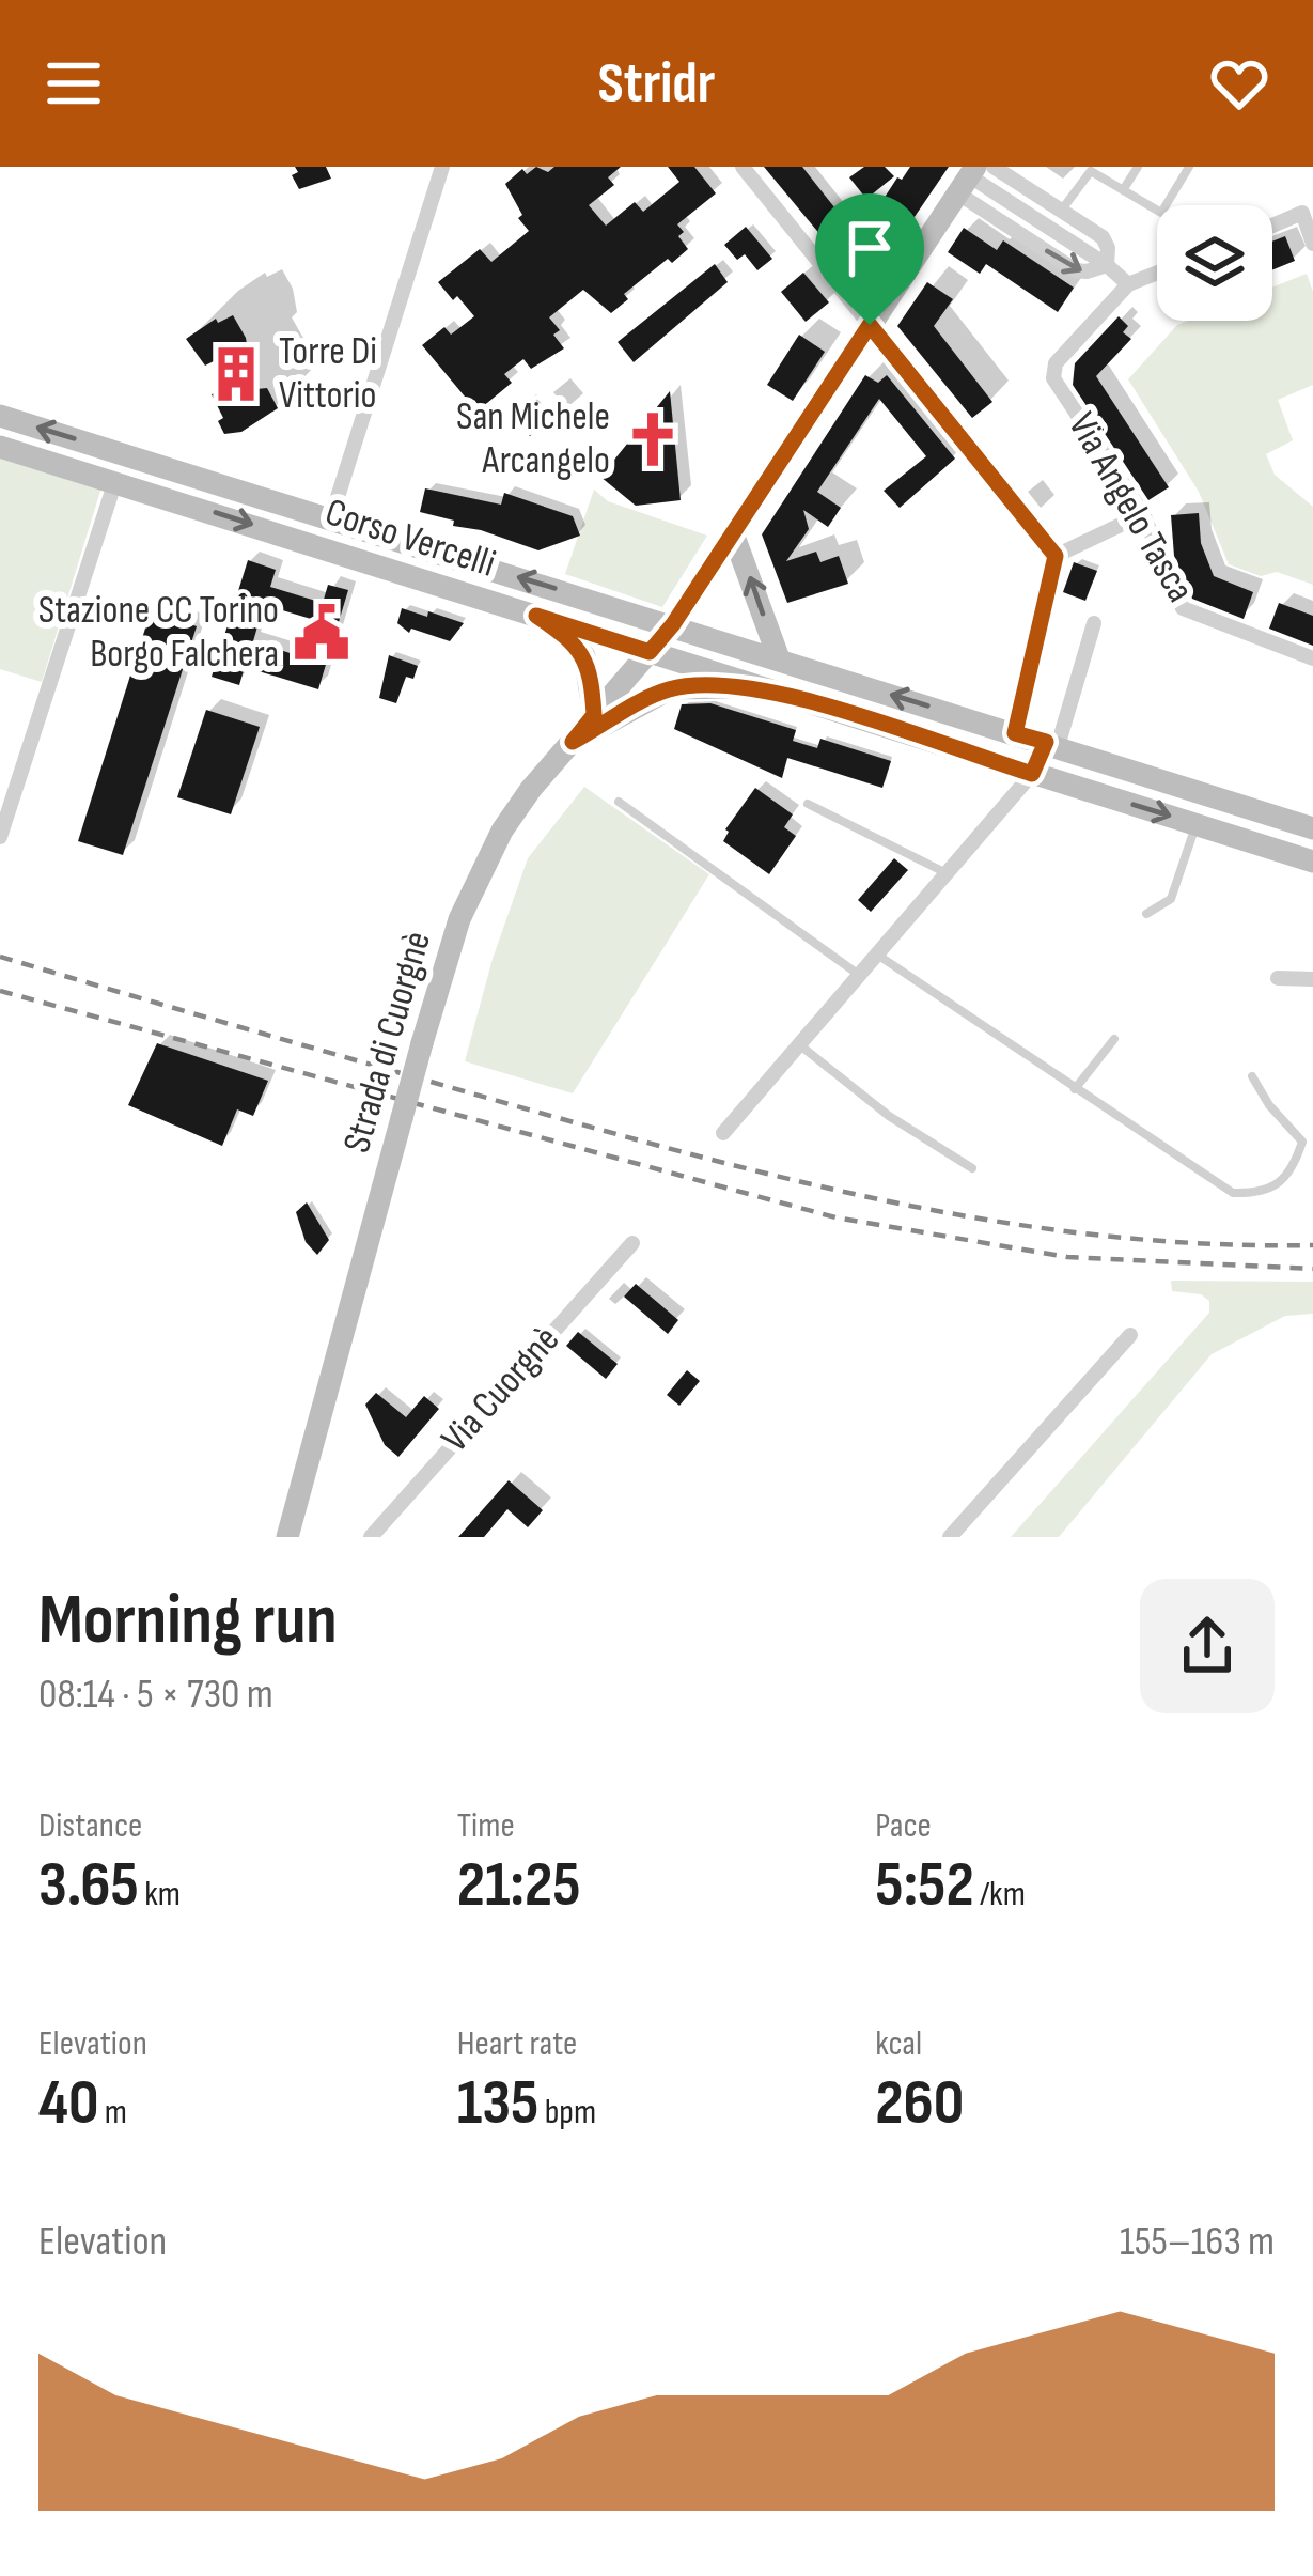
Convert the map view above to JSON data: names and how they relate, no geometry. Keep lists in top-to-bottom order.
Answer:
{
  "streets": {
    "main road": ["Corso Vercelli", "Strada di Cuorgnè"],
    "street": ["Via Angelo Tasca", "Via Cuorgnè"]
  },
  "crossings": [
    ["Corso Vercelli", "Strada di Cuorgnè"]
  ],
  "places": {
    "building": ["Torre Di Vittorio"],
    "church": ["San Michele Arcangelo"],
    "public building": ["Stazione CC Torino Borgo Falchera"]
  },
  "page": {
    "header": "Stridr",
    "heading": ["Morning run", "08:14 · 5 × 730 m"],
    "stats": [
      ["Distance", "3.65 km"],
      ["Time", "21:25"],
      ["Pace", "5:52 /km"],
      ["Elevation", "40 m"],
      ["Heart rate", "135 bpm"],
      ["kcal", "260"]
    ],
    "chart": ["Elevation", "155–163 m"]
  }
}
